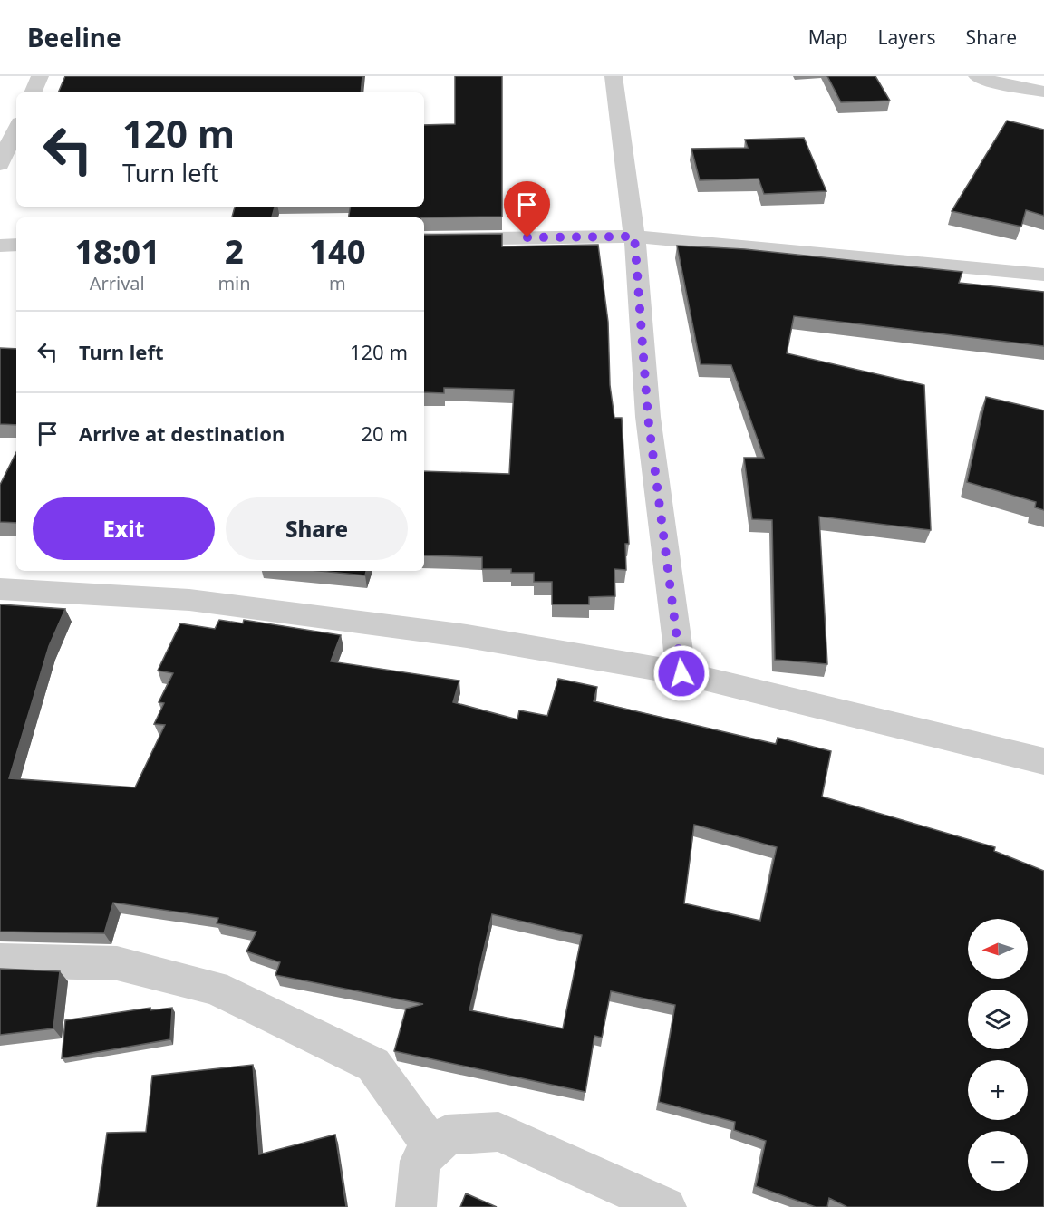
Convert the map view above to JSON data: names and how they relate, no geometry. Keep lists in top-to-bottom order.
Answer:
{
  "north": "left",
  "page": {
    "header": "Beeline",
    "nav": ["Map", "Layers", "Share"],
    "turn": ["120 m", "Turn left"],
    "eta": [
      "18:01",
      "Arrival",
      "2",
      "min",
      "140",
      "m"
    ],
    "list": [
      {
        "name": "Turn left",
        "value": "120 m"
      },
      {
        "name": "Arrive at destination",
        "value": "20 m"
      }
    ],
    "buttons": ["Exit", "Share"],
    "map_buttons": ["+", "−"]
  }
}
